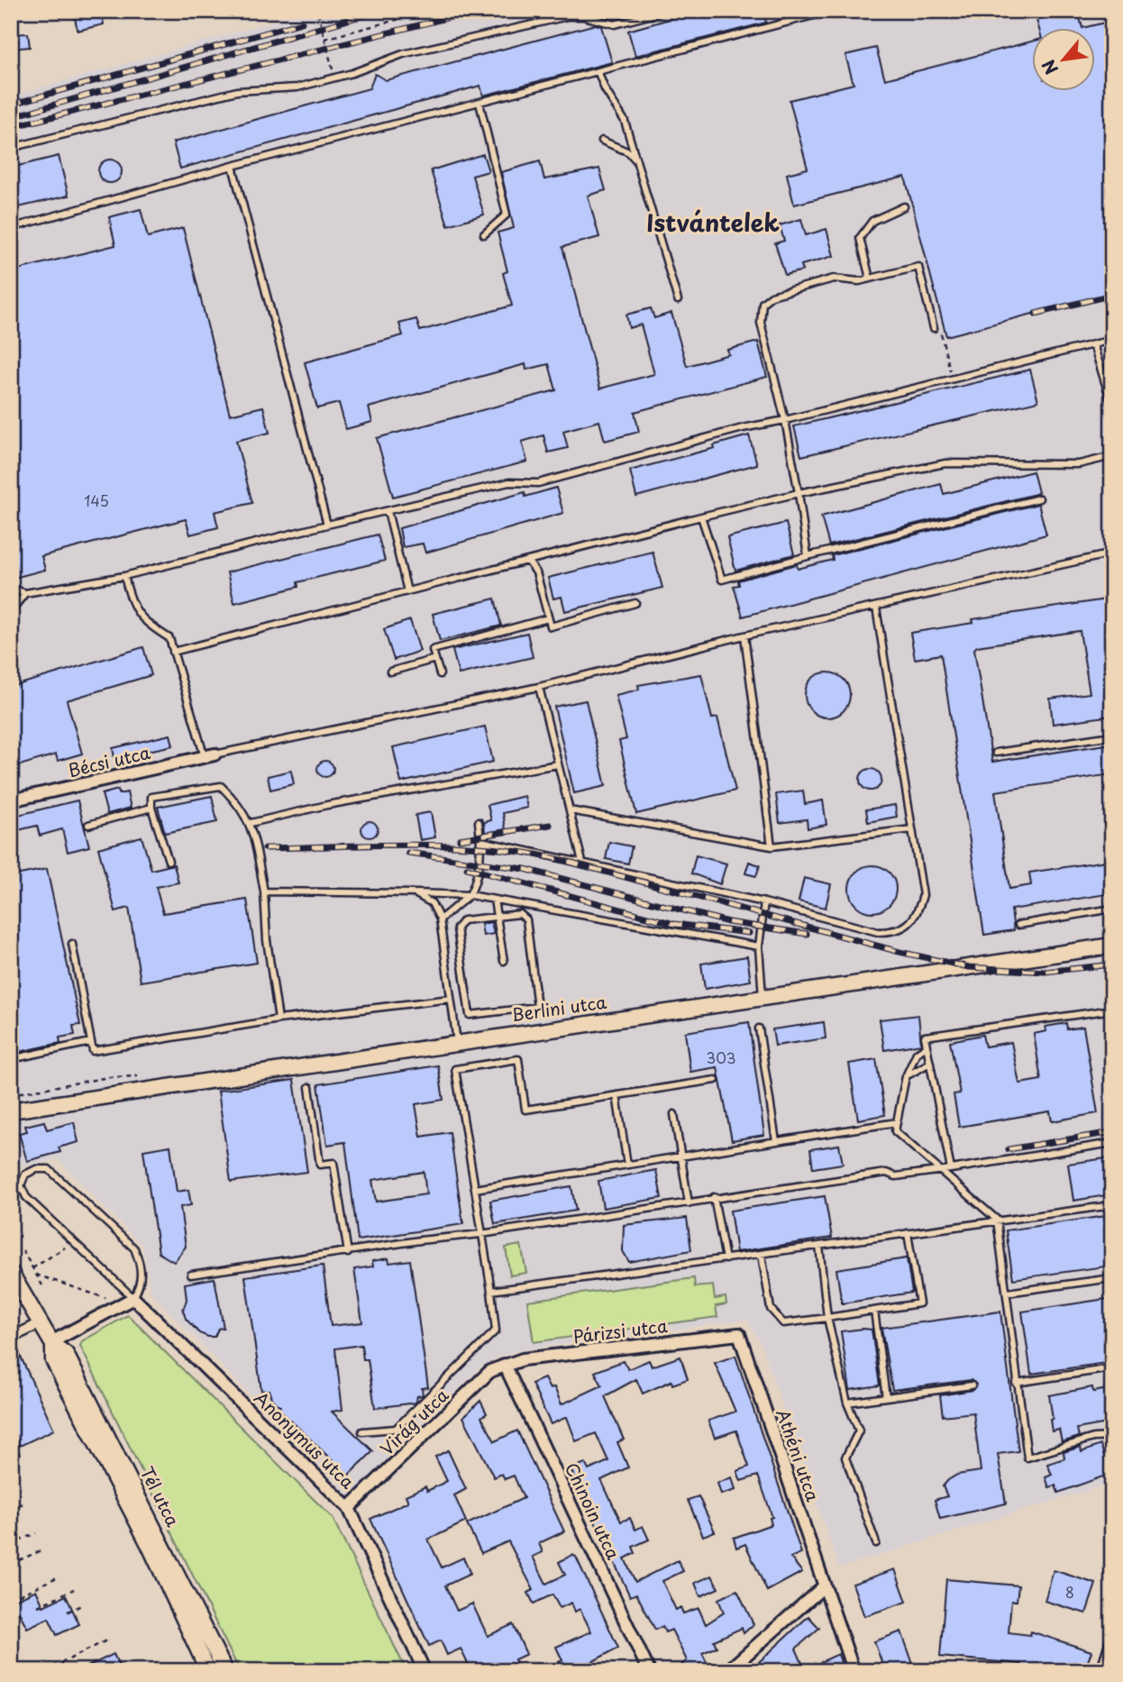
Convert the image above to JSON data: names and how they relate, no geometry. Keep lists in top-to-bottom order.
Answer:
{
  "streets": {
    "street": [
      "Bécsi utca",
      "Berlini utca",
      "Párizsi utca",
      "Virág utca",
      "Anonymus utca",
      "Athéni utca",
      "Tél utca",
      "Chinoin utca"
    ]
  },
  "crossings": [
    ["Párizsi utca", "Virág utca"],
    ["Párizsi utca", "Athéni utca"],
    ["Párizsi utca", "Chinoin utca"],
    ["Virág utca", "Anonymus utca"],
    ["Virág utca", "Chinoin utca"]
  ],
  "districts": ["Istvántelek"],
  "house_numbers": ["145", "303", "8"],
  "north": "bottom left"
}
